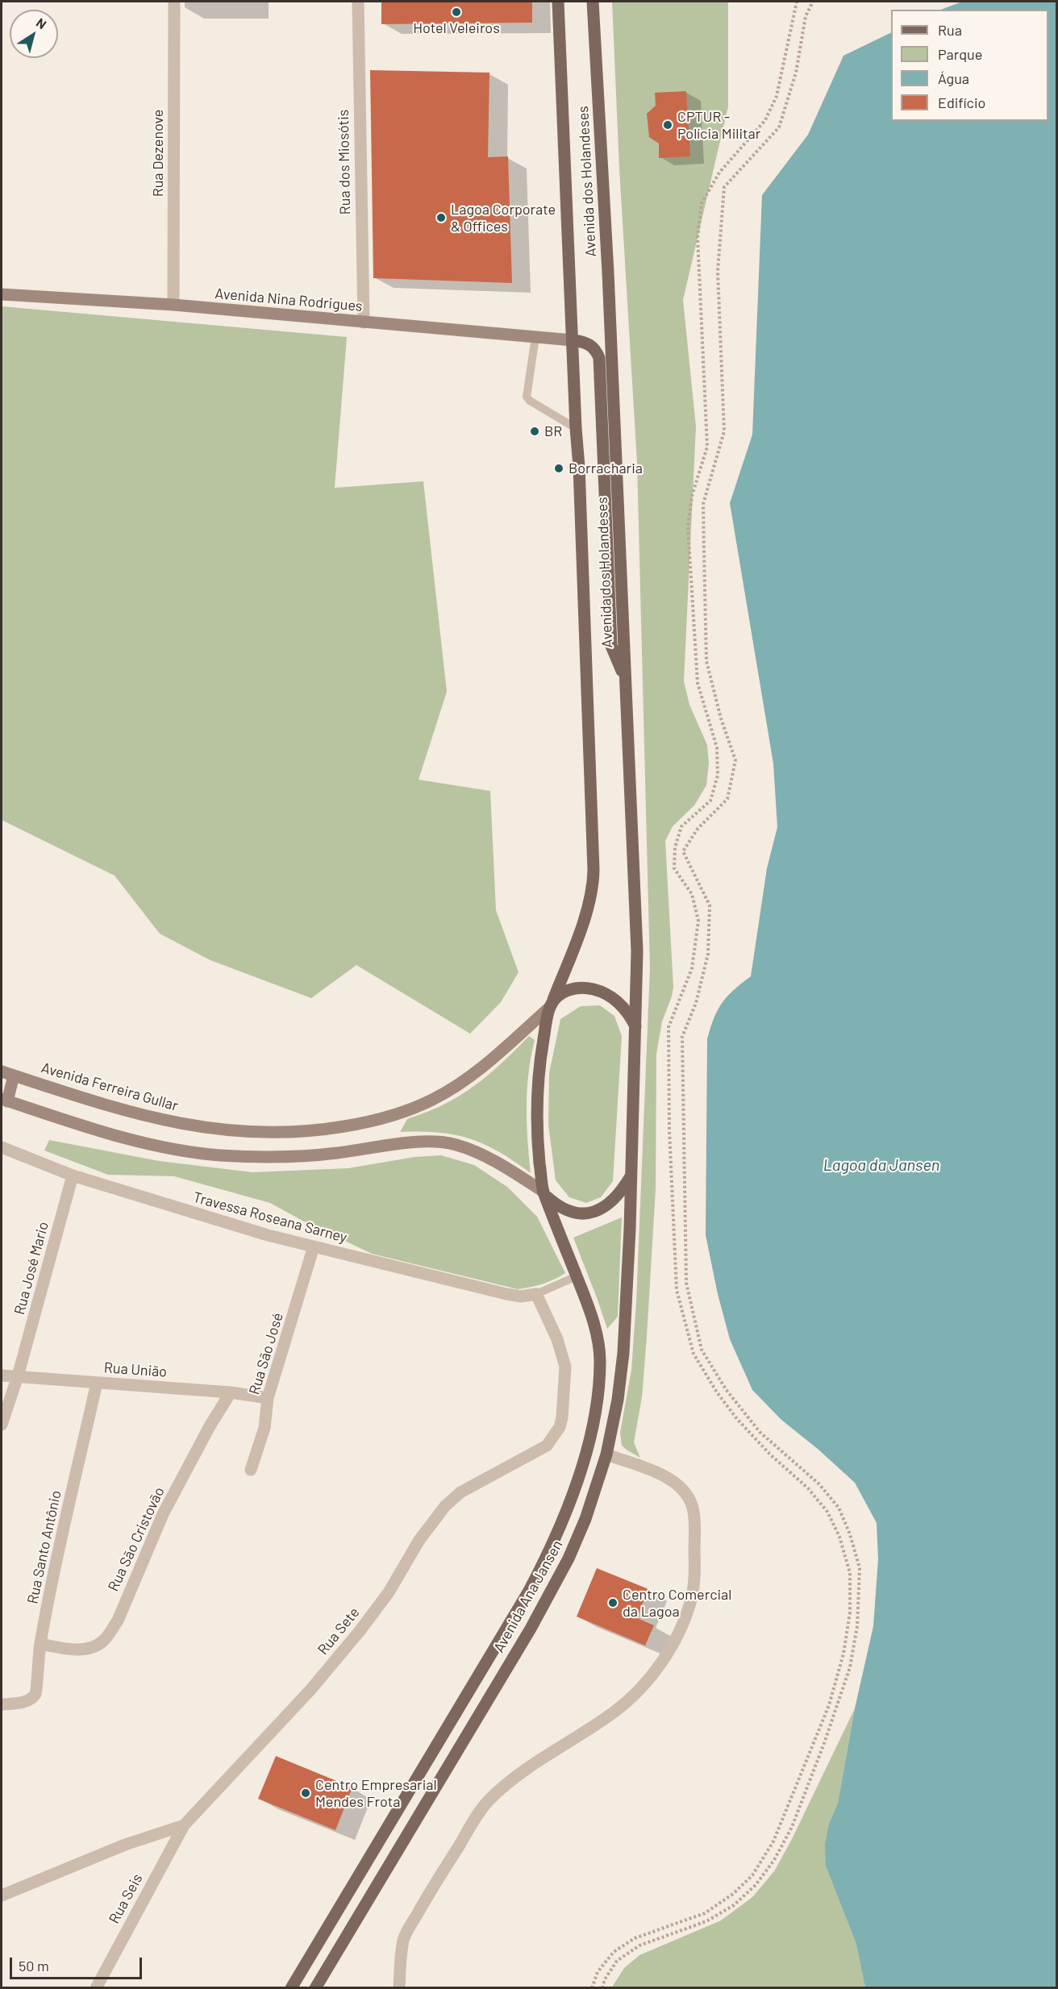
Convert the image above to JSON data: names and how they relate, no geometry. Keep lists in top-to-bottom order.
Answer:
{
  "streets": {
    "main road": [
      "Avenida dos Holandeses",
      "Avenida Nina Rodrigues",
      "Avenida Ferreira Gullar",
      "Avenida Ana Jansen"
    ],
    "street": [
      "Rua Dezenove",
      "Rua dos Miosótis",
      "Travessa Roseana Sarney",
      "Rua José Mario",
      "Rua São José",
      "Rua União",
      "Rua São Cristovão",
      "Rua Santo Antônio",
      "Rua Sete",
      "Rua Seis"
    ]
  },
  "crossings": [
    ["Rua Dezenove", "Avenida Nina Rodrigues"],
    ["Rua dos Miosótis", "Avenida Nina Rodrigues"],
    ["Avenida dos Holandeses", "Avenida Nina Rodrigues"],
    ["Avenida dos Holandeses", "Avenida Ferreira Gullar"],
    ["Avenida dos Holandeses", "Avenida Ana Jansen"],
    ["Travessa Roseana Sarney", "Rua José Mario"],
    ["Travessa Roseana Sarney", "Rua São José"],
    ["Travessa Roseana Sarney", "Rua Sete"],
    ["Rua José Mario", "Rua União"],
    ["Rua São José", "Rua União"],
    ["Rua União", "Rua São Cristovão"],
    ["Rua União", "Rua Santo Antônio"],
    ["Rua São Cristovão", "Rua Santo Antônio"],
    ["Rua Sete", "Rua Seis"]
  ],
  "water": ["Lagoa da Jansen"],
  "places": [
    "Hotel Veleiros",
    "CPTUR - Polícia Militar",
    "Lagoa Corporate & Offices",
    "BR",
    "Borracharia",
    "Centro Comercial da Lagoa",
    "Centro Empresarial Mendes Frota"
  ],
  "legend": [
    "Rua",
    "Parque",
    "Água",
    "Edifício"
  ],
  "scale_bar": "50 m",
  "north": "top right"
}
